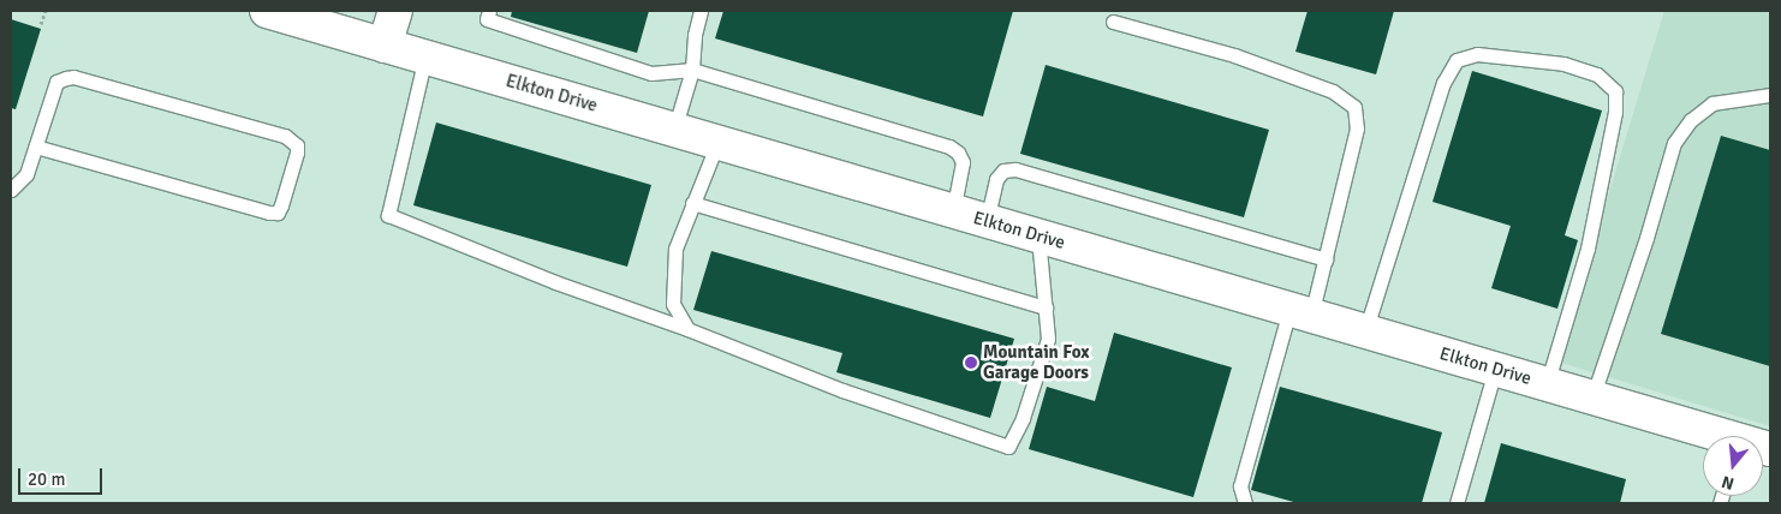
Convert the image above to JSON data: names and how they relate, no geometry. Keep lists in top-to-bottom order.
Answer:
{
  "streets": {
    "street": ["Elkton Drive"]
  },
  "places": ["Mountain Fox Garage Doors"],
  "scale_bar": "20 m",
  "north": "bottom"
}
